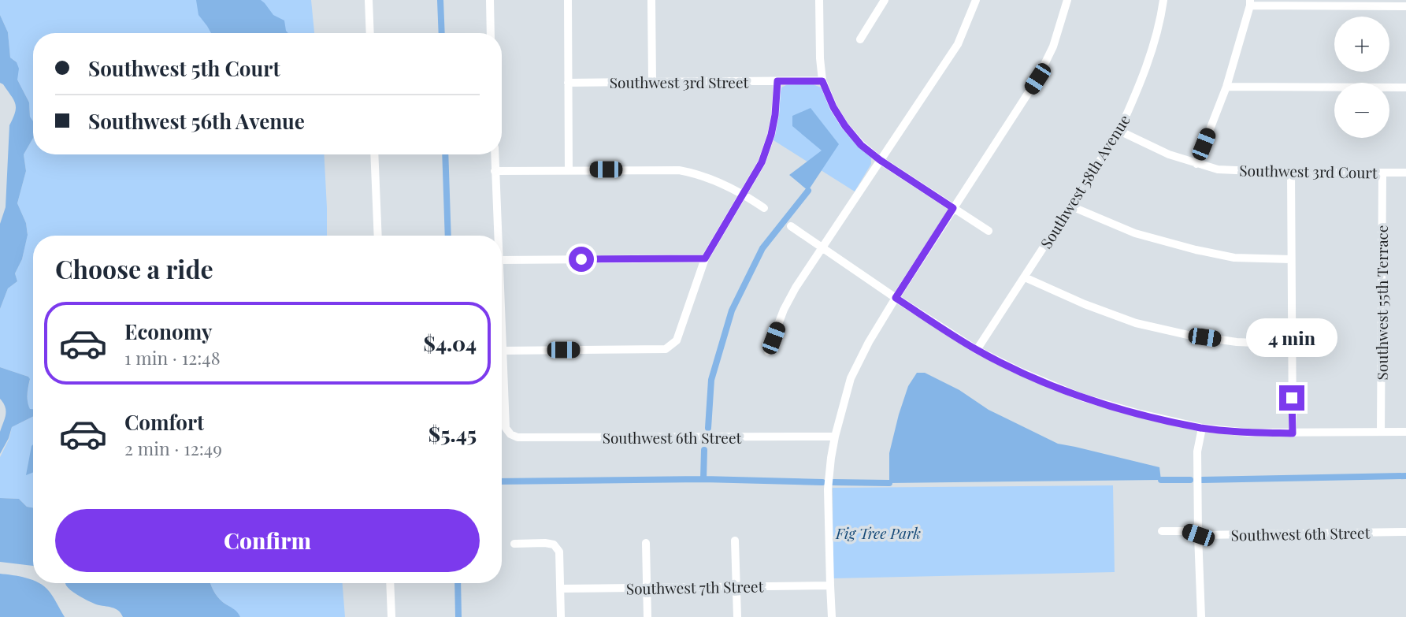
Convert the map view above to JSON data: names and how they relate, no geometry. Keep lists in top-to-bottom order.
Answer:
{
  "streets": {
    "street": [
      "Southwest 3rd Street",
      "Southwest 3rd Court",
      "Southwest 58th Avenue",
      "Southwest 55th Terrace",
      "Southwest 6th Street",
      "Southwest 7th Street"
    ]
  },
  "crossings": [
    ["Southwest 3rd Court", "Southwest 58th Avenue"],
    ["Southwest 3rd Court", "Southwest 55th Terrace"]
  ],
  "parks": ["Fig Tree Park"],
  "page": {
    "map_buttons": ["+", "−"],
    "banner": ["Southwest 5th Court", "Southwest 56th Avenue"],
    "heading": "Choose a ride",
    "list": [
      {
        "name": "Economy",
        "note": "1 min · 12:48",
        "value": "$4.04"
      },
      {
        "name": "Comfort",
        "note": "2 min · 12:49",
        "value": "$5.45"
      }
    ],
    "bubble": "4 min",
    "buttons": "Confirm"
  }
}
